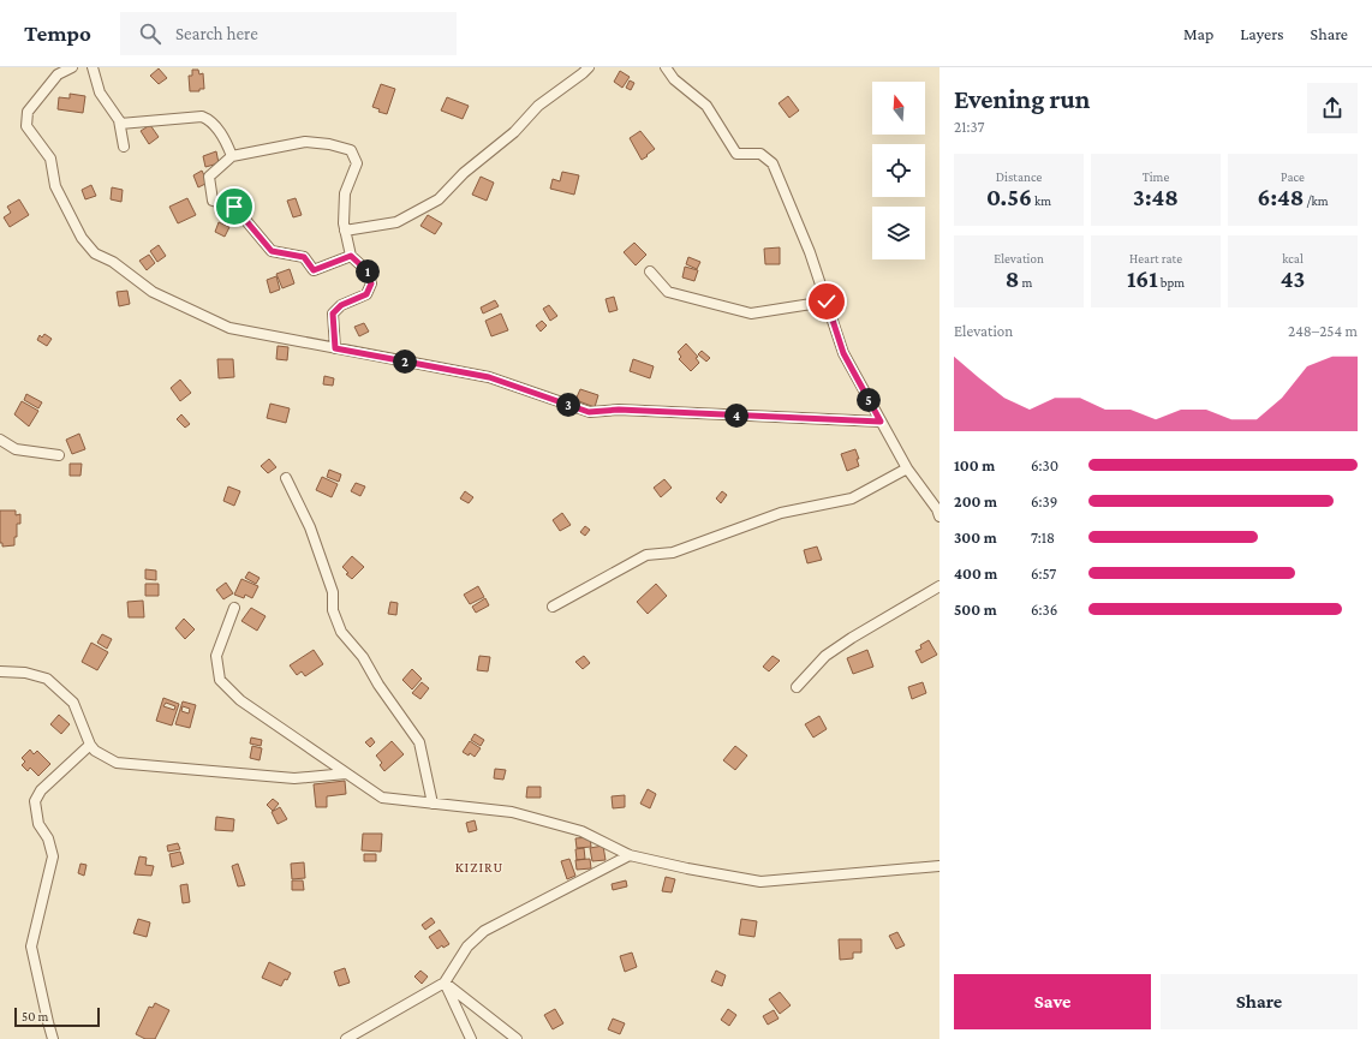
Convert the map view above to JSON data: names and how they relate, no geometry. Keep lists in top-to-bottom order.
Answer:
{
  "districts": ["KIZIRU"],
  "scale_bar": "50 m",
  "north": "top",
  "page": {
    "header": "Tempo",
    "search": "Search here",
    "nav": ["Map", "Layers", "Share"],
    "heading": ["Evening run", "21:37"],
    "stats": [
      ["Distance", "0.56 km"],
      ["Time", "3:48"],
      ["Pace", "6:48 /km"],
      ["Elevation", "8 m"],
      ["Heart rate", "161 bpm"],
      ["kcal", "43"]
    ],
    "pins": [
      "1",
      "2",
      "5",
      "3",
      "4"
    ],
    "chart": ["Elevation", "248–254 m"],
    "list": [
      {
        "name": "100 m",
        "note": "6:30"
      },
      {
        "name": "200 m",
        "note": "6:39"
      },
      {
        "name": "300 m",
        "note": "7:18"
      },
      {
        "name": "400 m",
        "note": "6:57"
      },
      {
        "name": "500 m",
        "note": "6:36"
      }
    ],
    "buttons": ["Save", "Share"],
    "scale": "50 m"
  }
}
